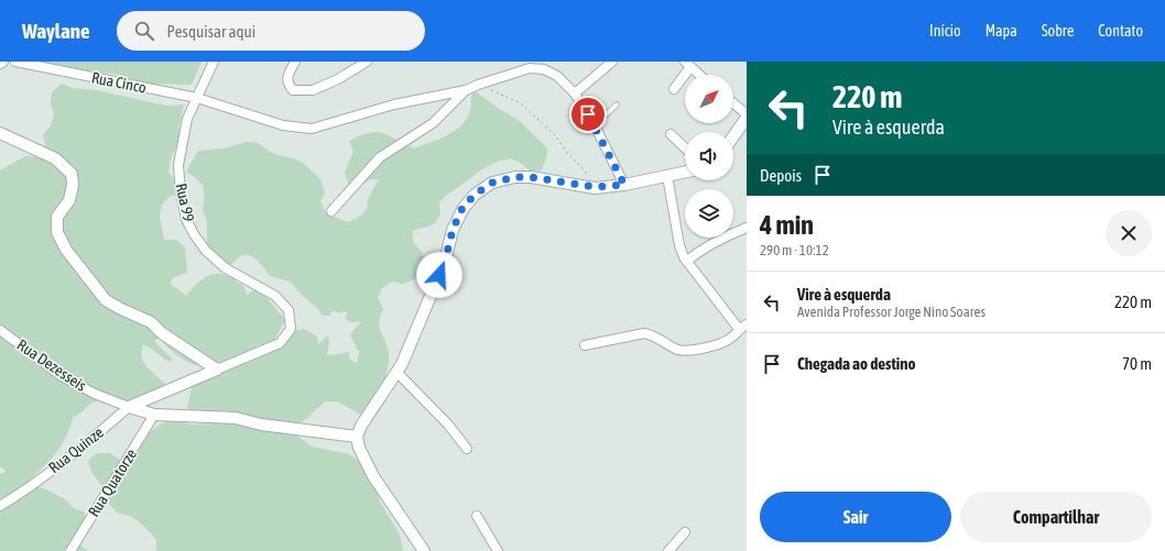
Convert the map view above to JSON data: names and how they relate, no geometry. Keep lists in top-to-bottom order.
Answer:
{
  "streets": {
    "street": [
      "Rua Cinco",
      "Rua 99",
      "Rua Dezesseis",
      "Rua Quinze",
      "Rua Quatorze"
    ]
  },
  "crossings": [
    ["Rua Cinco", "Rua 99"],
    ["Rua Dezesseis", "Rua Quinze"]
  ],
  "north": "top right",
  "page": {
    "header": "Waylane",
    "search": "Pesquisar aqui",
    "nav": [
      "Início",
      "Mapa",
      "Sobre",
      "Contato"
    ],
    "turn": ["220 m", "Vire à esquerda"],
    "then": "Depois",
    "heading": ["4 min", "290 m · 10:12"],
    "list": [
      {
        "name": "Vire à esquerda",
        "note": "Avenida Professor Jorge Nino Soares",
        "value": "220 m"
      },
      {
        "name": "Chegada ao destino",
        "value": "70 m"
      }
    ],
    "buttons": ["Sair", "Compartilhar"]
  }
}
